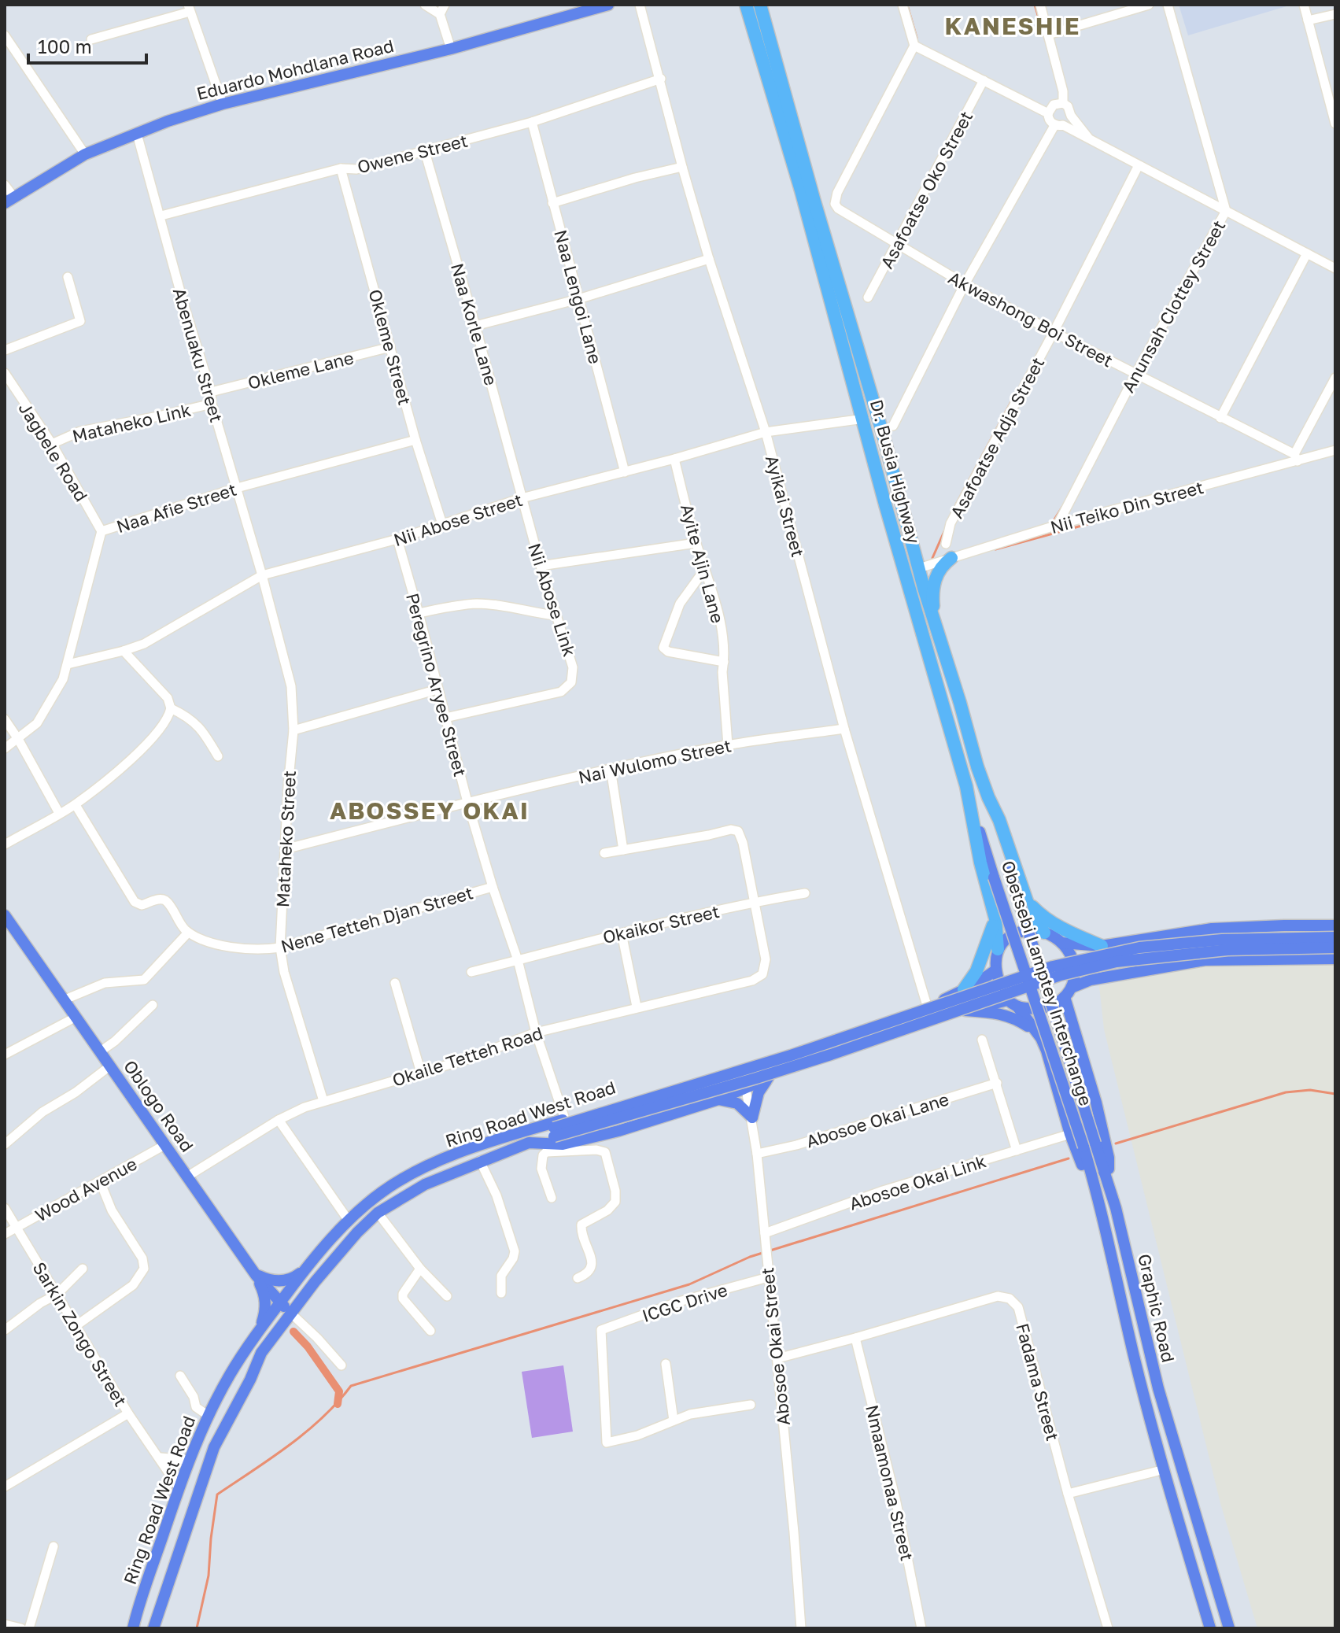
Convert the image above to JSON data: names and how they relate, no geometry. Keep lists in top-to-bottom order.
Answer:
{
  "streets": {
    "highway": ["Dr. Busia Highway"],
    "main road": [
      "Eduardo Mohdlana Road",
      "Obetsebi Lamptey Interchange",
      "Oblogo Road",
      "Ring Road West Road",
      "Graphic Road"
    ],
    "street": [
      "Owene Street",
      "Asafoatse Oko Street",
      "Naa Lengoi Lane",
      "Anunsah Clottey Street",
      "Akwashong Boi Street",
      "Naa Korle Lane",
      "Okleme Street",
      "Abenuaku Street",
      "Okleme Lane",
      "Mataheko Link",
      "Asafoatse Adja Street",
      "Jagbele Road",
      "Ayikai Street",
      "Nii Teiko Din Street",
      "Naa Afie Street",
      "Nii Abose Street",
      "Ayite Ajin Lane",
      "Nii Abose Link",
      "Peregrino Aryee Street",
      "Nai Wulomo Street",
      "Mataheko Street",
      "Nene Tetteh Djan Street",
      "Okaikor Street",
      "Okaile Tetteh Road",
      "Abosoe Okai Lane",
      "Abosoe Okai Link",
      "Wood Avenue",
      "ICGC Drive",
      "Sarkin Zongo Street",
      "Abosoe Okai Street",
      "Fadama Street",
      "Nmaamonaa Street"
    ]
  },
  "crossings": [
    ["Eduardo Mohdlana Road", "Abenuaku Street"],
    ["Owene Street", "Naa Lengoi Lane"],
    ["Owene Street", "Naa Korle Lane"],
    ["Owene Street", "Okleme Street"],
    ["Owene Street", "Abenuaku Street"],
    ["Owene Street", "Ayikai Street"],
    ["Asafoatse Oko Street", "Akwashong Boi Street"],
    ["Naa Lengoi Lane", "Nii Abose Street"],
    ["Anunsah Clottey Street", "Akwashong Boi Street"],
    ["Anunsah Clottey Street", "Nii Teiko Din Street"],
    ["Akwashong Boi Street", "Asafoatse Adja Street"],
    ["Akwashong Boi Street", "Nii Teiko Din Street"],
    ["Naa Korle Lane", "Nii Abose Street"],
    ["Naa Korle Lane", "Nii Abose Link"],
    ["Okleme Street", "Okleme Lane"],
    ["Okleme Street", "Naa Afie Street"],
    ["Okleme Street", "Nii Abose Street"],
    ["Abenuaku Street", "Okleme Lane"],
    ["Abenuaku Street", "Mataheko Link"],
    ["Abenuaku Street", "Naa Afie Street"],
    ["Abenuaku Street", "Nii Abose Street"],
    ["Abenuaku Street", "Mataheko Street"],
    ["Mataheko Link", "Jagbele Road"],
    ["Jagbele Road", "Naa Afie Street"],
    ["Dr. Busia Highway", "Nii Teiko Din Street"],
    ["Dr. Busia Highway", "Nii Abose Street"],
    ["Dr. Busia Highway", "Obetsebi Lamptey Interchange"],
    ["Dr. Busia Highway", "Ring Road West Road"],
    ["Dr. Busia Highway", "Graphic Road"],
    ["Ayikai Street", "Nii Abose Street"],
    ["Ayikai Street", "Nai Wulomo Street"],
    ["Ayikai Street", "Ring Road West Road"],
    ["Naa Afie Street", "Nii Abose Street"],
    ["Nii Abose Street", "Ayite Ajin Lane"],
    ["Nii Abose Street", "Nii Abose Link"],
    ["Nii Abose Street", "Peregrino Aryee Street"],
    ["Nii Abose Street", "Mataheko Street"],
    ["Ayite Ajin Lane", "Nai Wulomo Street"],
    ["Nii Abose Link", "Peregrino Aryee Street"],
    ["Peregrino Aryee Street", "Nai Wulomo Street"],
    ["Peregrino Aryee Street", "Nene Tetteh Djan Street"],
    ["Peregrino Aryee Street", "Okaikor Street"],
    ["Peregrino Aryee Street", "Okaile Tetteh Road"],
    ["Peregrino Aryee Street", "Ring Road West Road"],
    ["Nai Wulomo Street", "Mataheko Street"],
    ["Mataheko Street", "Nene Tetteh Djan Street"],
    ["Mataheko Street", "Okaile Tetteh Road"],
    ["Okaikor Street", "Okaile Tetteh Road"],
    ["Obetsebi Lamptey Interchange", "Graphic Road"],
    ["Okaile Tetteh Road", "Oblogo Road"],
    ["Oblogo Road", "Ring Road West Road"],
    ["Oblogo Road", "Wood Avenue"],
    ["Ring Road West Road", "Graphic Road"],
    ["Ring Road West Road", "Sarkin Zongo Street"],
    ["Ring Road West Road", "Abosoe Okai Street"],
    ["Abosoe Okai Lane", "Abosoe Okai Street"],
    ["Abosoe Okai Link", "Graphic Road"],
    ["Abosoe Okai Link", "Abosoe Okai Street"],
    ["Wood Avenue", "Sarkin Zongo Street"],
    ["ICGC Drive", "Abosoe Okai Street"],
    ["Abosoe Okai Street", "Fadama Street"],
    ["Fadama Street", "Nmaamonaa Street"]
  ],
  "districts": ["KANESHIE", "ABOSSEY OKAI"],
  "scale_bar": "100 m"
}
